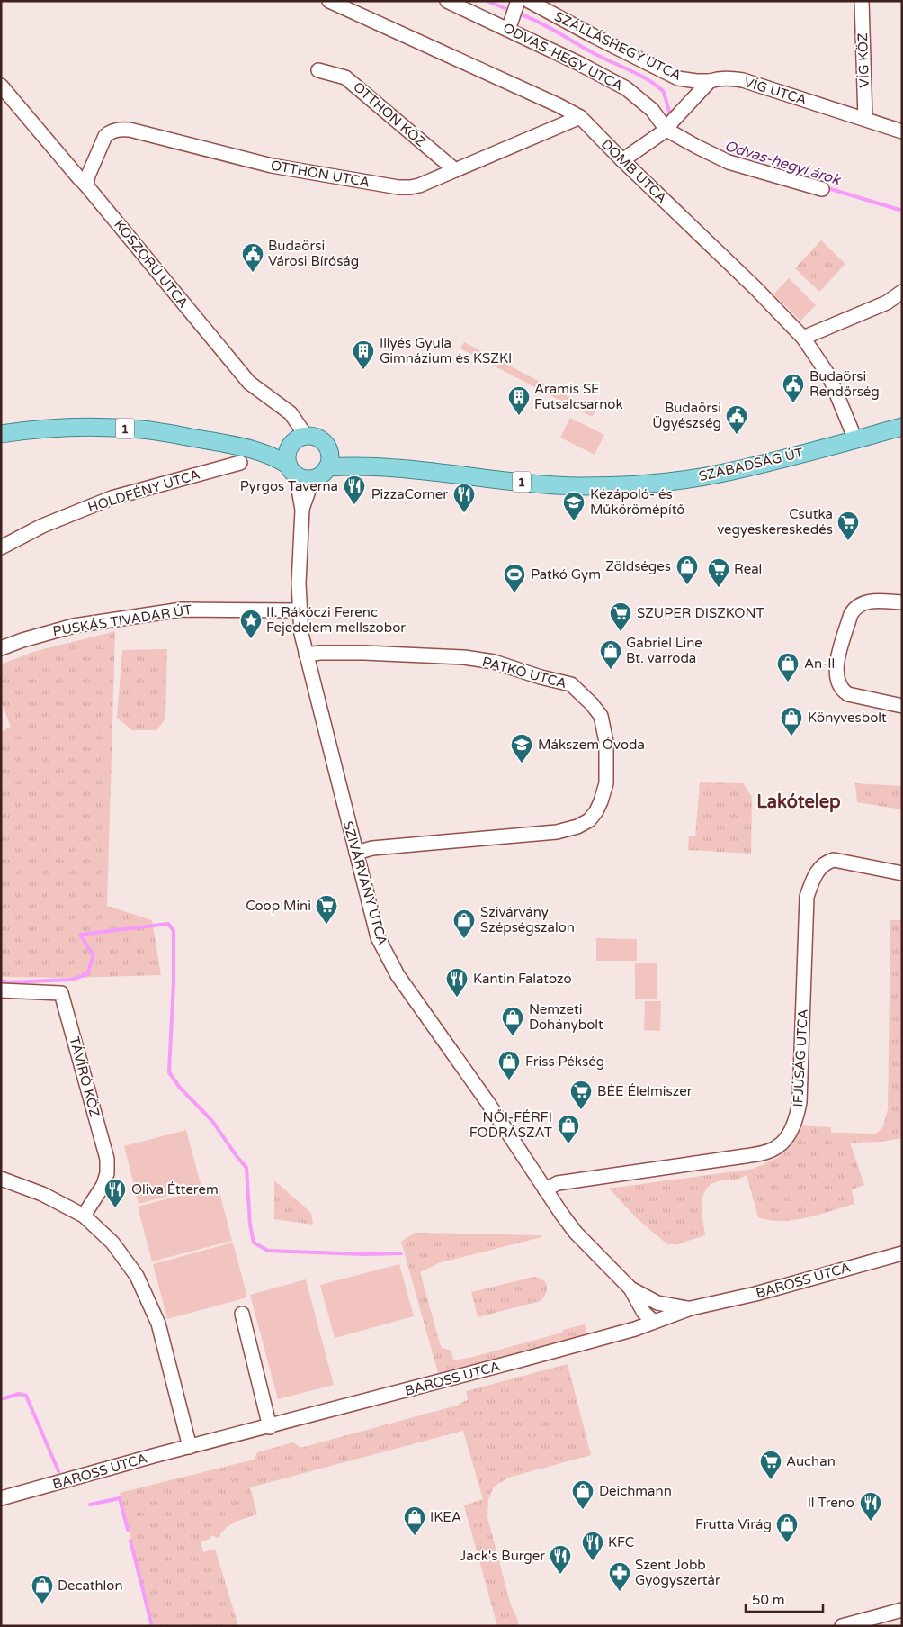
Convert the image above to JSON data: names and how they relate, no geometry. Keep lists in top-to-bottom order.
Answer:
{
  "streets": {
    "main road": ["1", "SZABADSÁG ÚT"],
    "street": [
      "SZÁLLÁSHEGY UTCA",
      "ODVAS-HEGY UTCA",
      "VÍG KÖZ",
      "VÍG UTCA",
      "OTTHON KÖZ",
      "DOMB UTCA",
      "OTTHON UTCA",
      "KOSZORÚ UTCA",
      "HOLDFÉNY UTCA",
      "PUSKÁS TIVADAR ÚT",
      "PATKÓ UTCA",
      "SZIVÁRVÁNY UTCA",
      "IFJÚSÁG UTCA",
      "TÁVÍRÓ KÖZ",
      "BAROSS UTCA"
    ]
  },
  "crossings": [
    ["SZÁLLÁSHEGY UTCA", "VÍG UTCA"],
    ["VÍG KÖZ", "VÍG UTCA"],
    ["OTTHON KÖZ", "OTTHON UTCA"],
    ["DOMB UTCA", "OTTHON UTCA"],
    ["DOMB UTCA", "SZABADSÁG ÚT"],
    ["OTTHON UTCA", "KOSZORÚ UTCA"],
    ["KOSZORÚ UTCA", "1"],
    ["KOSZORÚ UTCA", "SZABADSÁG ÚT"],
    ["KOSZORÚ UTCA", "SZIVÁRVÁNY UTCA"],
    ["1", "SZABADSÁG ÚT"],
    ["1", "SZIVÁRVÁNY UTCA"],
    ["SZABADSÁG ÚT", "SZIVÁRVÁNY UTCA"],
    ["PUSKÁS TIVADAR ÚT", "SZIVÁRVÁNY UTCA"],
    ["PATKÓ UTCA", "SZIVÁRVÁNY UTCA"],
    ["SZIVÁRVÁNY UTCA", "IFJÚSÁG UTCA"],
    ["SZIVÁRVÁNY UTCA", "BAROSS UTCA"]
  ],
  "districts": ["Lakótelep"],
  "water": ["Odvas-hegyi árok"],
  "places": {
    "public building": ["Budaörsi Városi Bíróság", "Budaörsi Rendőrség", "Budaörsi Ügyészség"],
    "building": ["Illyés Gyula Gimnázium és KSZKI", "Aramis SE Futsalcsarnok"],
    "restaurant": [
      "Pyrgos Taverna",
      "PizzaCorner",
      "Kantin Falatozó",
      "Oliva Étterem",
      "Il Treno",
      "KFC",
      "Jack's Burger"
    ],
    "school or university": ["Kézápoló- és Műkörömépítő", "Mákszem Óvoda"],
    "supermarket": [
      "Csutka vegyeskereskedés",
      "Real",
      "SZUPER DISZKONT",
      "Coop Mini",
      "BÉE Élelmiszer",
      "Auchan"
    ],
    "shop": [
      "Zöldséges",
      "Gabriel Line Bt. varroda",
      "An-Il",
      "Könyvesbolt",
      "Szivárvány Szépségszalon",
      "Nemzeti Dohánybolt",
      "Friss Pékség",
      "NŐI-FÉRFI FODRÁSZAT",
      "Deichmann",
      "IKEA",
      "Frutta Virág",
      "Decathlon"
    ],
    "sports": ["Patkó Gym"],
    "place": ["II. Rákóczi Ferenc Fejedelem mellszobor"],
    "pharmacy": ["Szent Jobb Gyógyszertár"]
  },
  "scale_bar": "50 m"
}
